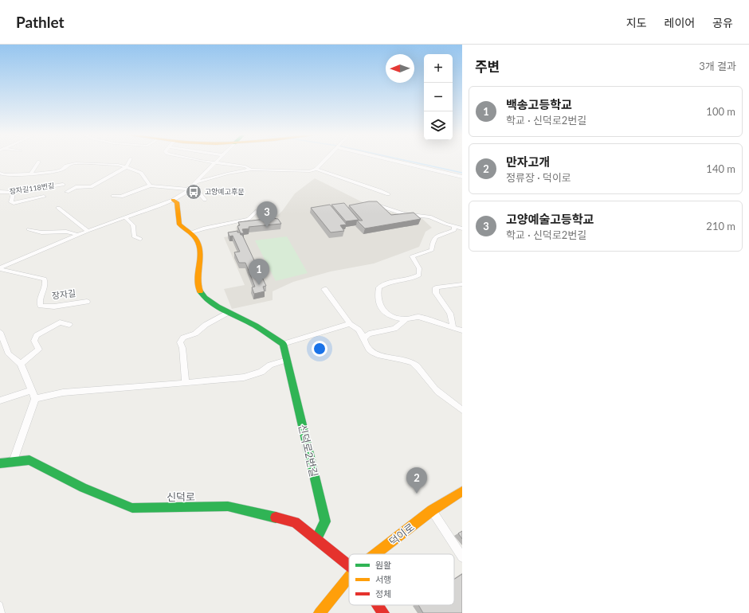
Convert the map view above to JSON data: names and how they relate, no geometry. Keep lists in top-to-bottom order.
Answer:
{
  "streets": {
    "street": [
      "장자길118번길",
      "장자길",
      "신덕로2번길",
      "신덕로",
      "덕이로"
    ]
  },
  "crossings": [
    ["신덕로2번길", "신덕로"]
  ],
  "places": {
    "bus stop": ["고양예고후문"]
  },
  "legend": ["원활", "서행", "정체"],
  "north": "left",
  "page": {
    "header": "Pathlet",
    "nav": ["지도", "레이어", "공유"],
    "heading": ["주변", "3개 결과"],
    "map_buttons": ["+", "−"],
    "list": [
      {
        "mark": "1",
        "name": "백송고등학교",
        "note": "학교 · 신덕로2번길",
        "value": "100 m"
      },
      {
        "mark": "2",
        "name": "만자고개",
        "note": "정류장 · 덕이로",
        "value": "140 m"
      },
      {
        "mark": "3",
        "name": "고양예술고등학교",
        "note": "학교 · 신덕로2번길",
        "value": "210 m"
      }
    ],
    "pins": ["3", "1", "2"]
  }
}
